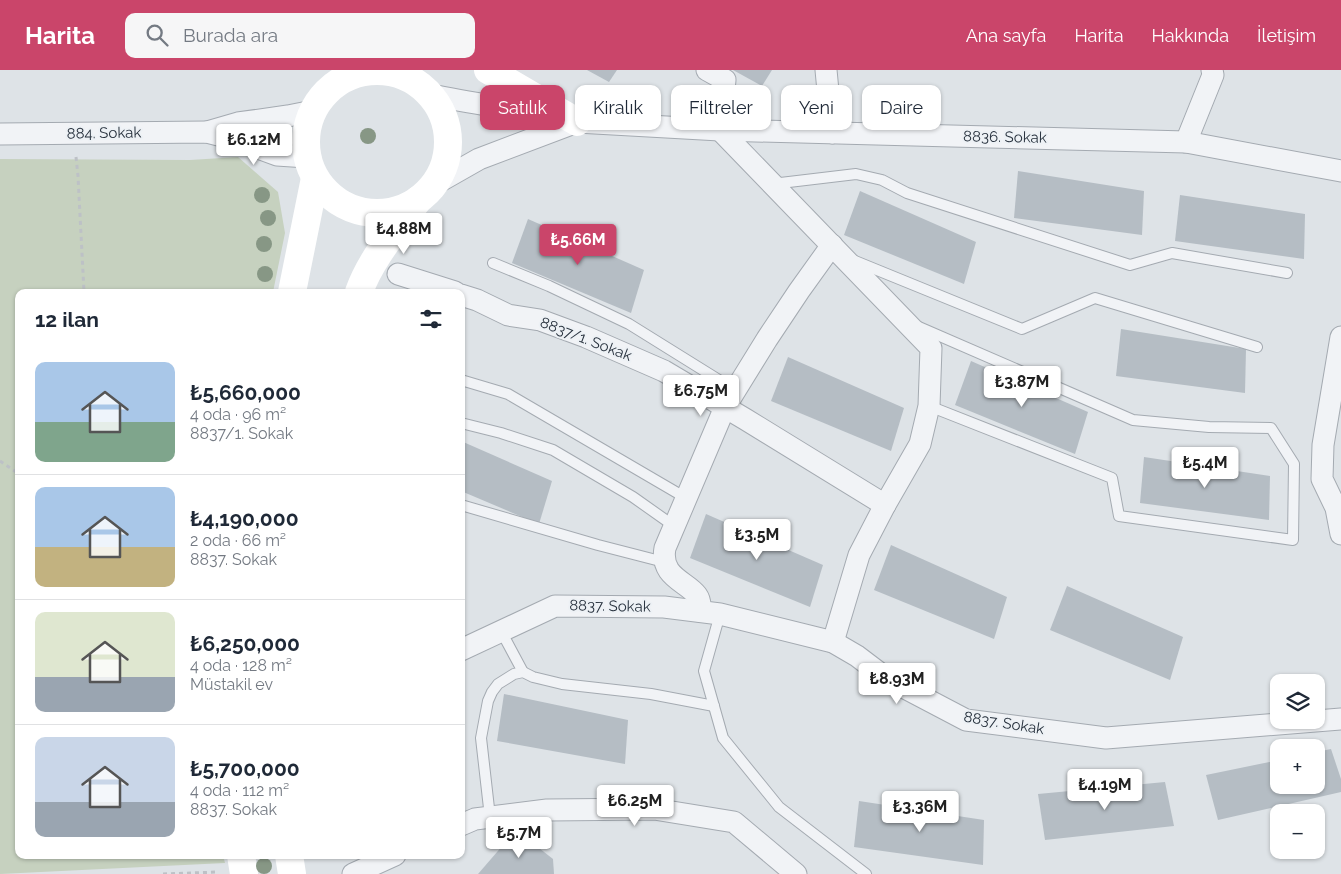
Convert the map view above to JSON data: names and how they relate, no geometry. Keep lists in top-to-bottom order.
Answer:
{
  "streets": {
    "street": [
      "884. Sokak",
      "8836. Sokak",
      "8837/1. Sokak",
      "8837. Sokak"
    ]
  },
  "page": {
    "header": "Harita",
    "search": "Burada ara",
    "nav": [
      "Ana sayfa",
      "Harita",
      "Hakkında",
      "İletişim"
    ],
    "chip": [
      "Satılık",
      "Kiralık",
      "Filtreler",
      "Yeni",
      "Daire"
    ],
    "price": [
      "₺6.12M",
      "₺4.88M",
      "₺5.66M",
      "₺3.87M",
      "₺6.75M",
      "₺5.4M",
      "₺3.5M",
      "₺8.93M",
      "₺4.19M",
      "₺6.25M",
      "₺3.36M",
      "₺5.7M"
    ],
    "heading": "12 ilan",
    "list": [
      {
        "name": "₺5,660,000",
        "note": "4 oda · 96 m² · 8837/1. Sokak"
      },
      {
        "name": "₺4,190,000",
        "note": "2 oda · 66 m² · 8837. Sokak"
      },
      {
        "name": "₺6,250,000",
        "note": "4 oda · 128 m² · Müstakil ev"
      },
      {
        "name": "₺5,700,000",
        "note": "4 oda · 112 m² · 8837. Sokak"
      }
    ],
    "map_buttons": ["+", "−"]
  }
}
